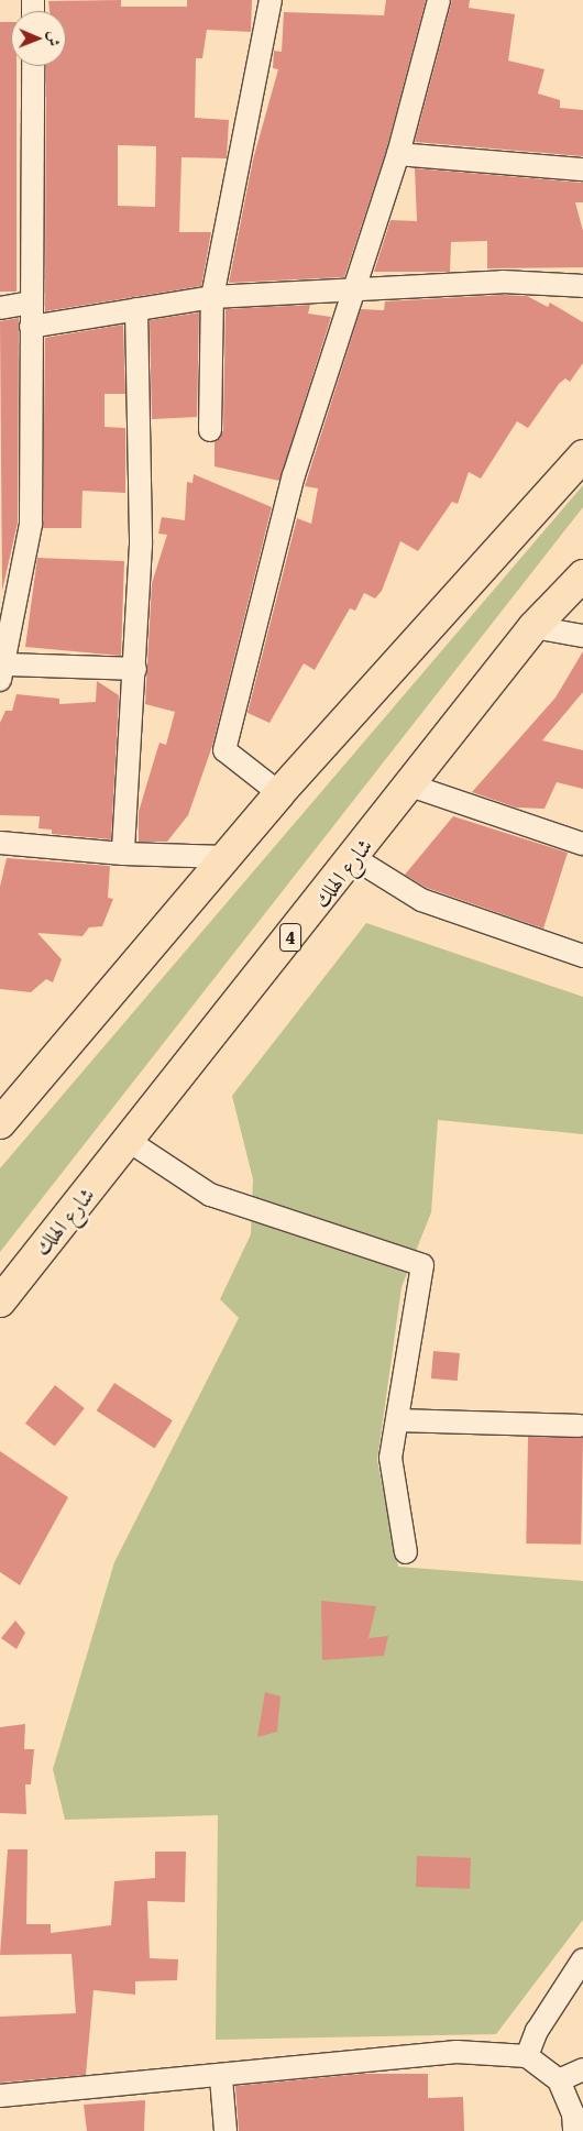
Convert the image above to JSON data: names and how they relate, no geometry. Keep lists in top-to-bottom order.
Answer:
{
  "streets": {
    "highway": ["شارع الهلك", "4"]
  },
  "north": "right"
}
